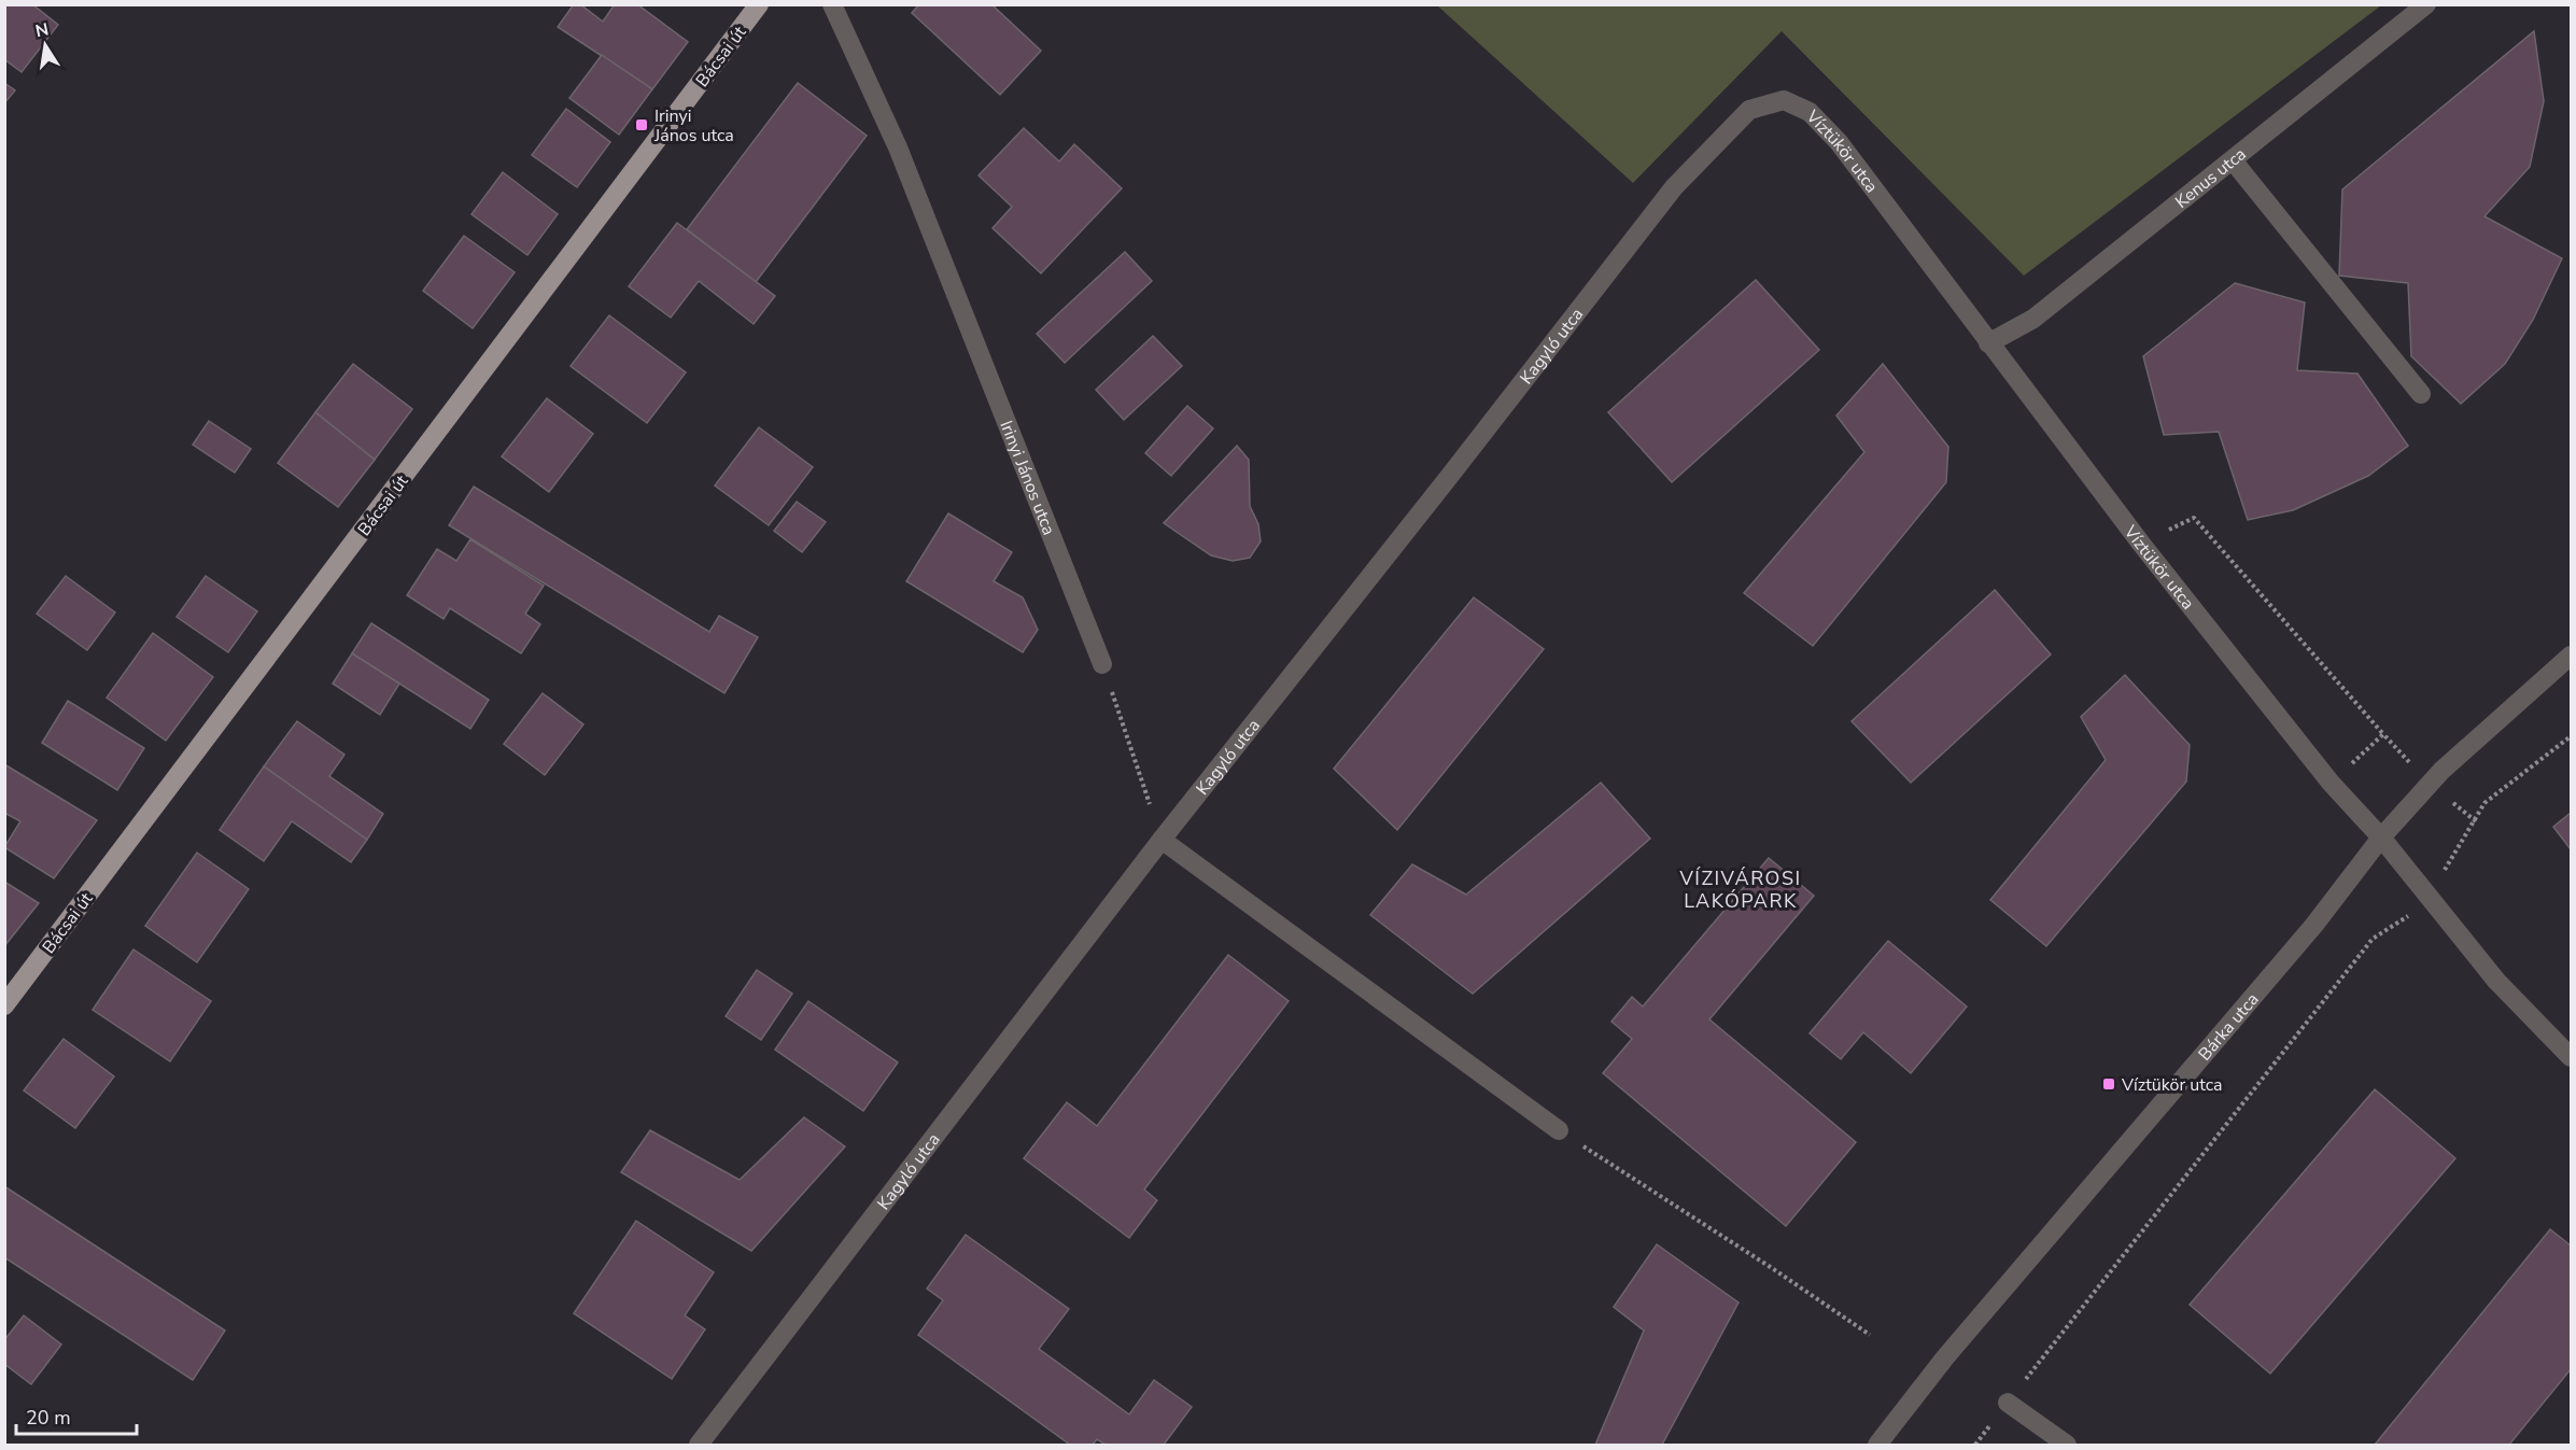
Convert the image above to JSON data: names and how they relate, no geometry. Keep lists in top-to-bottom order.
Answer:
{
  "streets": {
    "main road": ["Bácsai út"],
    "street": [
      "Víztükör utca",
      "Kenus utca",
      "Kagyló utca",
      "Irinyi János utca",
      "Bárka utca"
    ]
  },
  "crossings": [
    ["Víztükör utca", "Kenus utca"],
    ["Víztükör utca", "Kagyló utca"],
    ["Víztükör utca", "Bárka utca"]
  ],
  "districts": ["VÍZIVÁROSI LAKÓPARK"],
  "places": {
    "transit": ["Irinyi János utca", "Víztükör utca"]
  },
  "scale_bar": "20 m",
  "north": "top"
}
